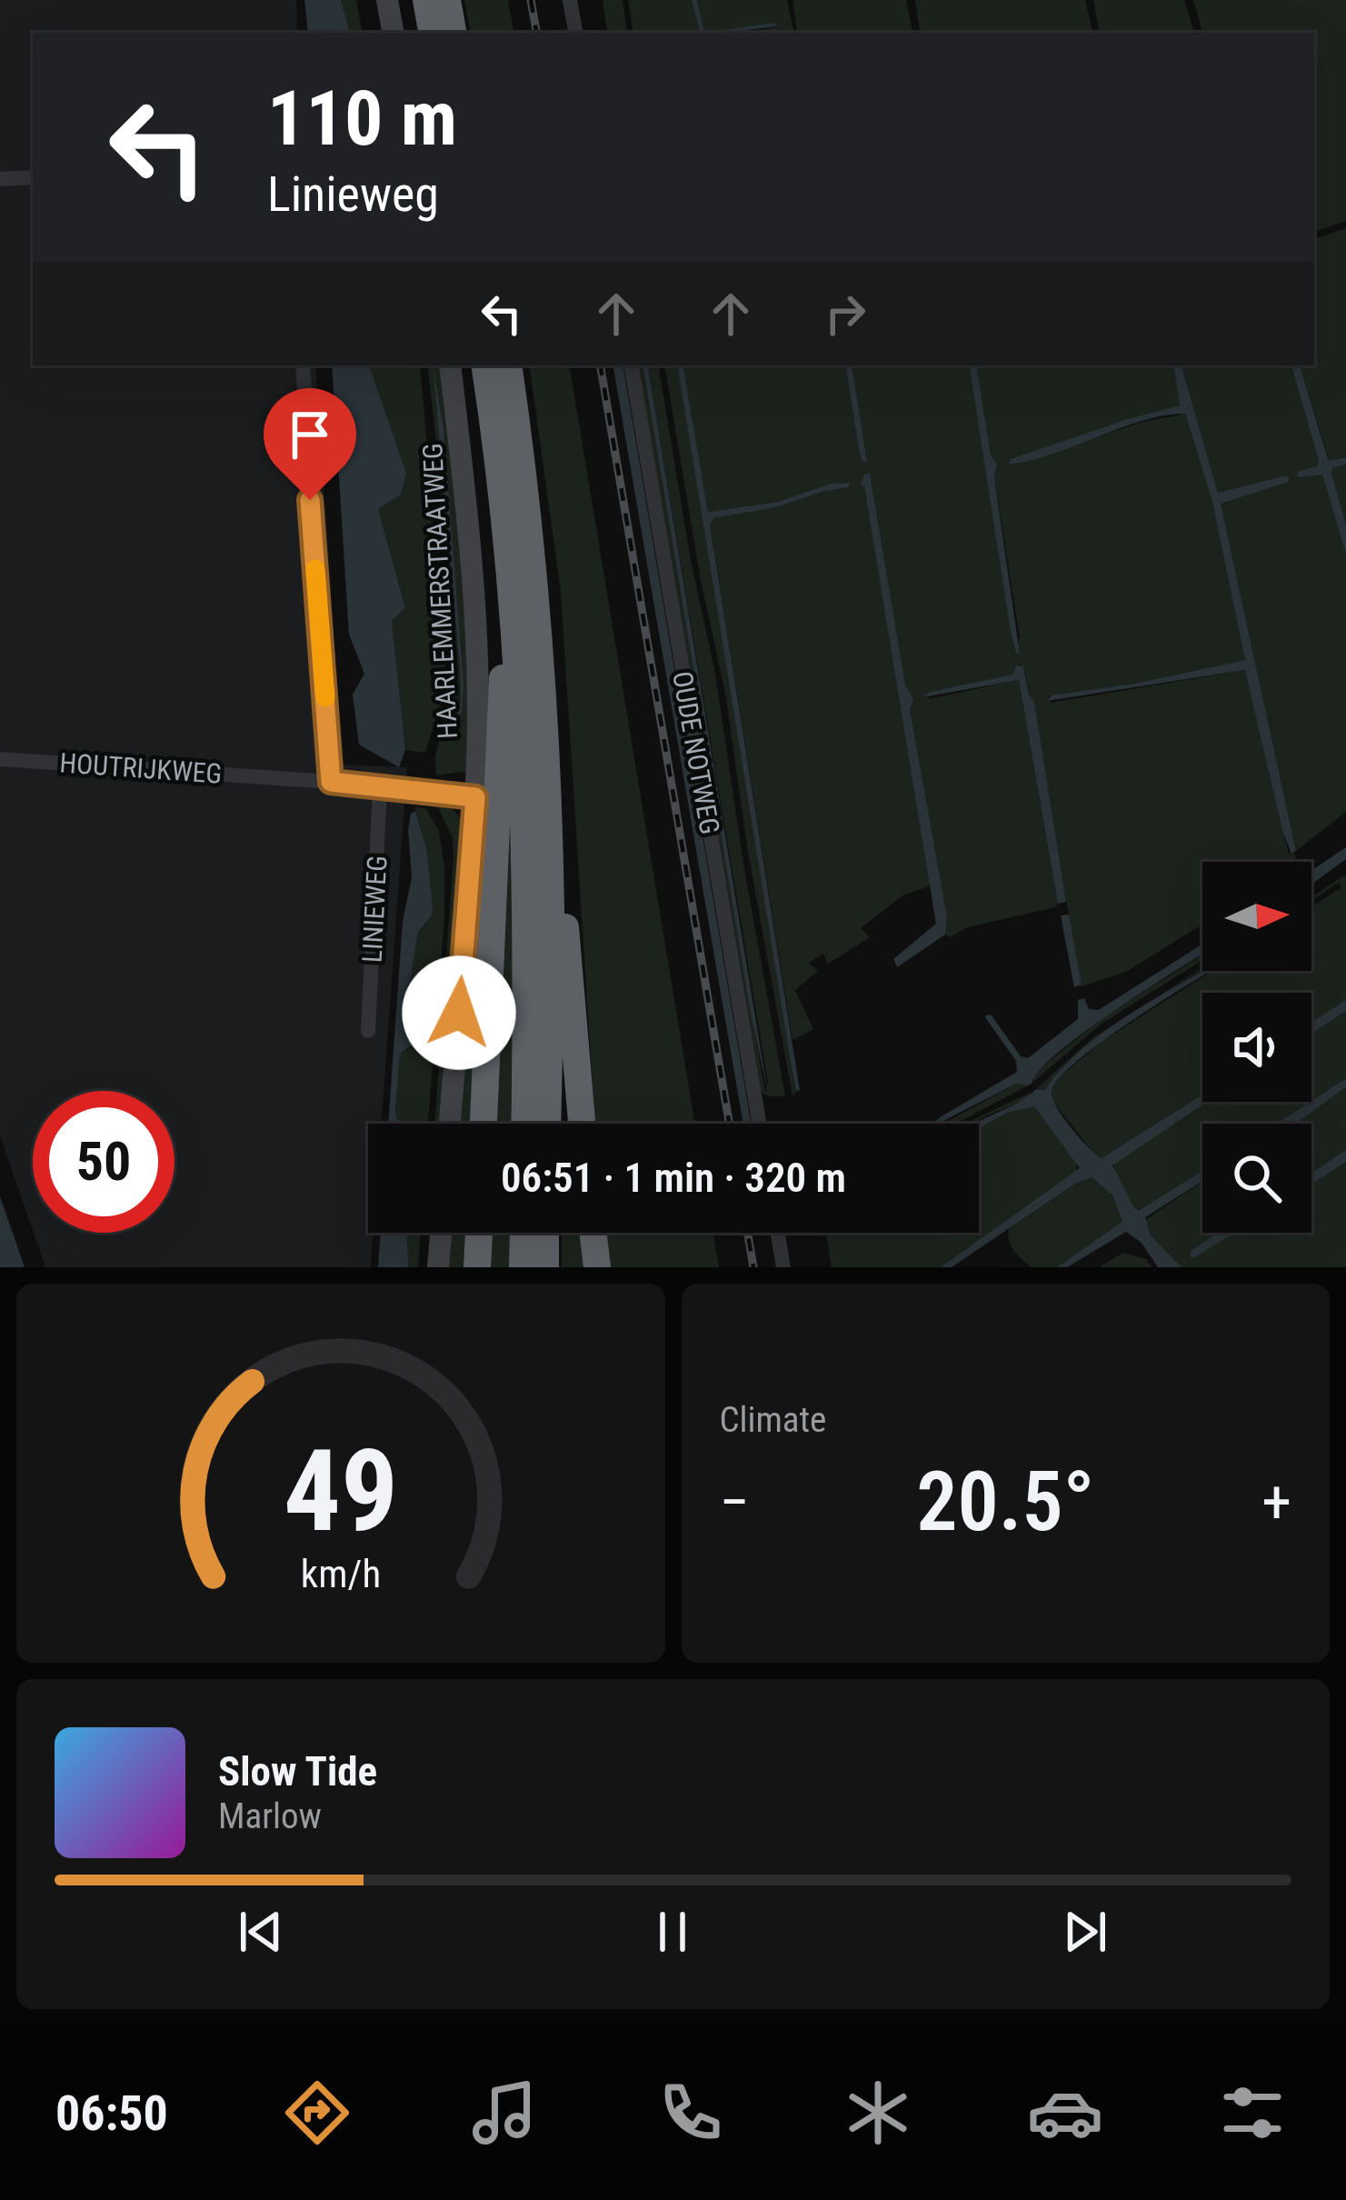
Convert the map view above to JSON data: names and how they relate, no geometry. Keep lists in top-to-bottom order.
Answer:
{
  "streets": {
    "main road": ["HAARLEMMERSTRAATWEG"],
    "street": ["OUDE NOTWEG", "HOUTRIJKWEG", "LINIEWEG"]
  },
  "north": "right",
  "page": {
    "turn": ["110 m", "Linieweg"],
    "limit": "50",
    "trip": "06:51 · 1 min · 320 m",
    "tile": "Climate",
    "heat": ["−", "20.5°", "+"],
    "song": ["Slow Tide", "Marlow"],
    "tabs": "06:50",
    "gauge": ["49", "km/h"]
  }
}
